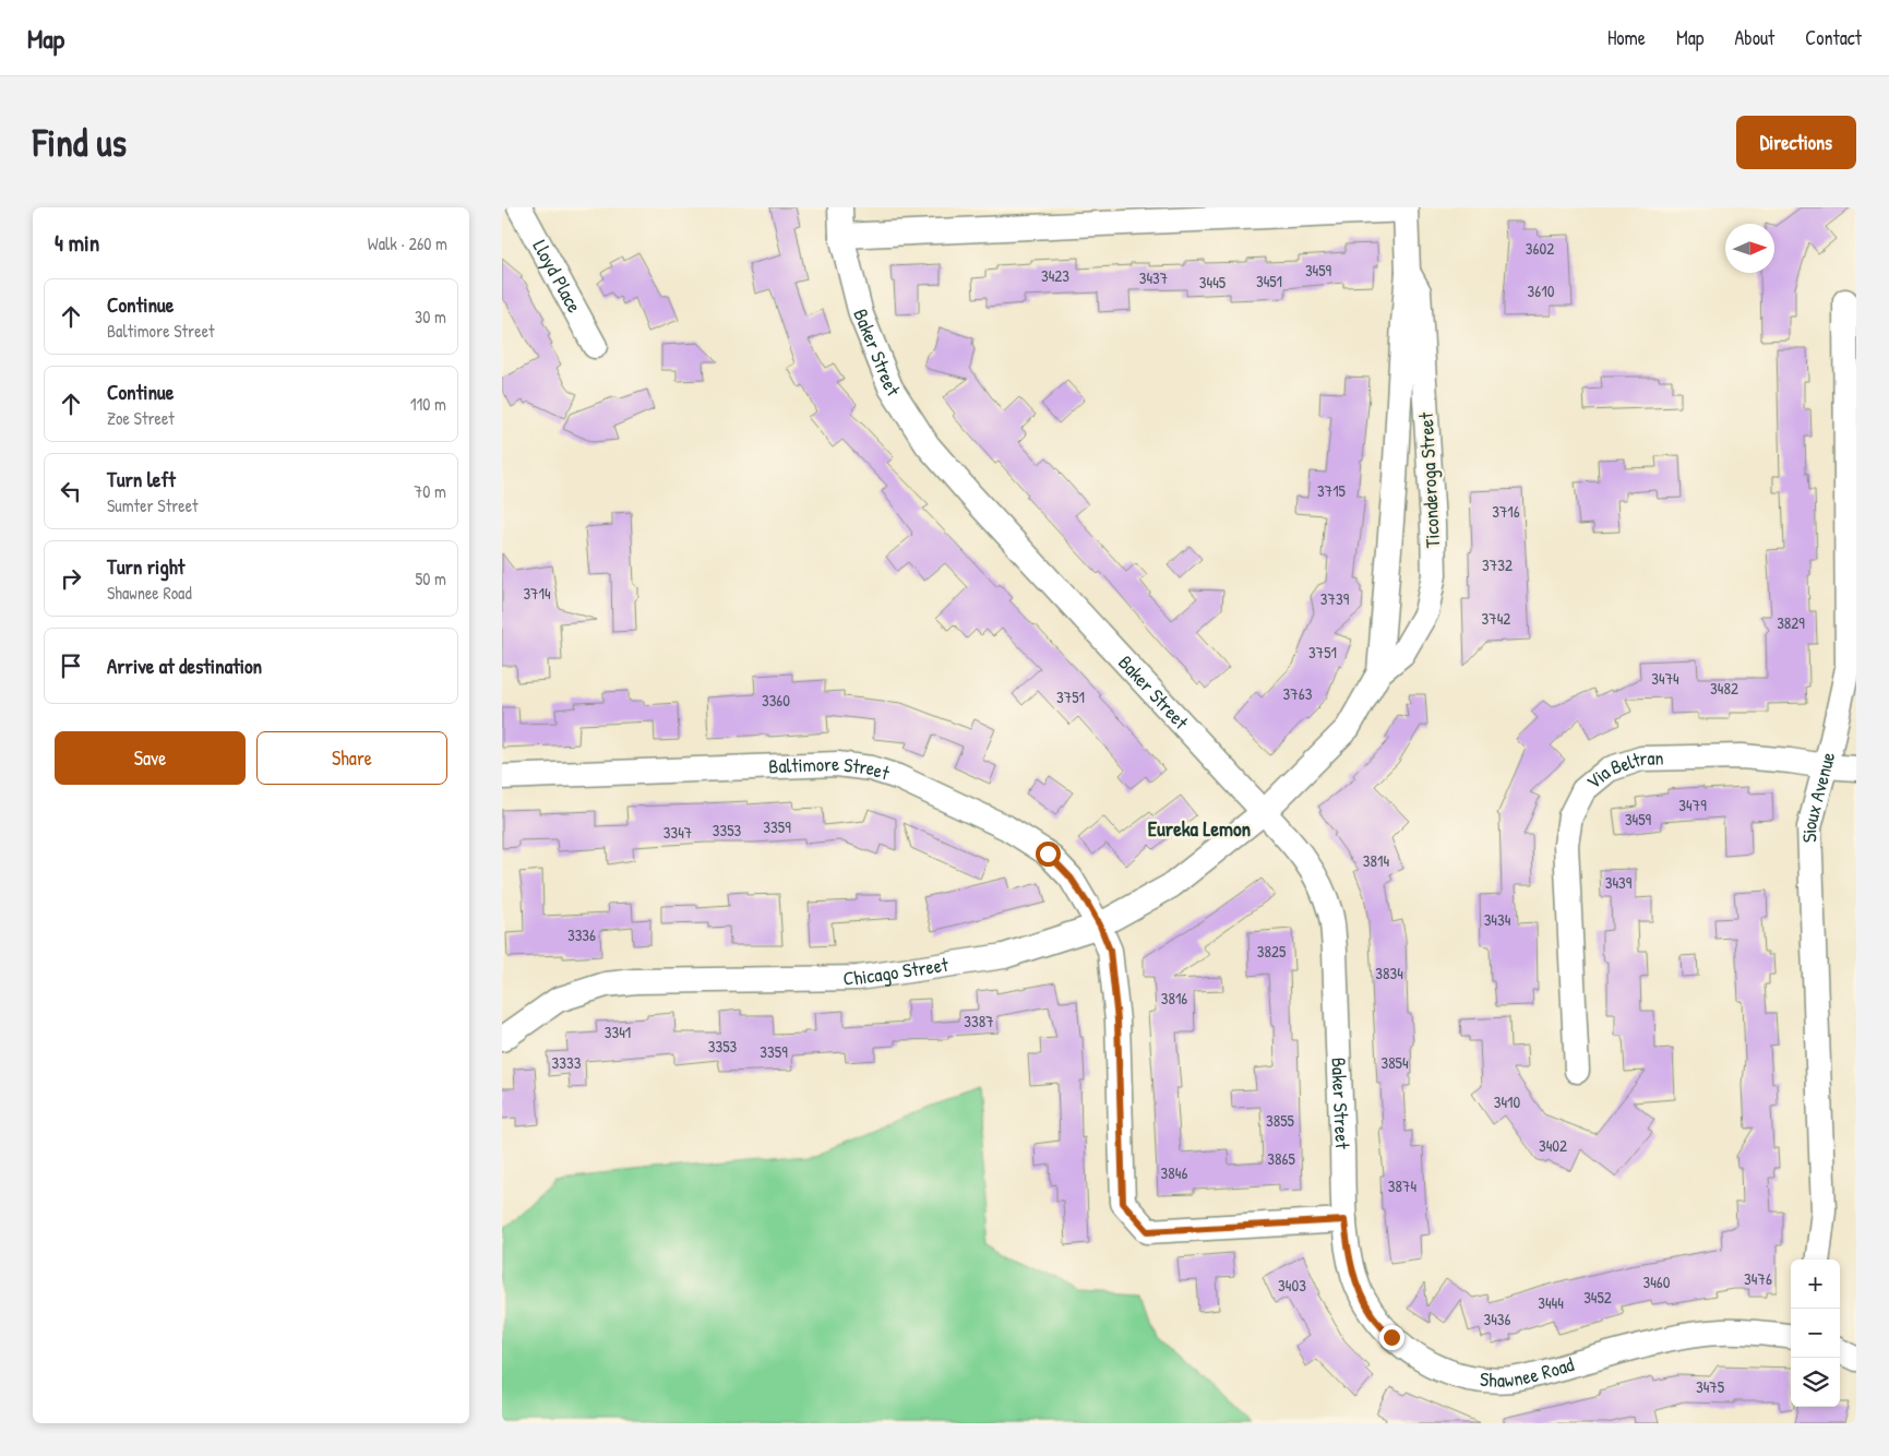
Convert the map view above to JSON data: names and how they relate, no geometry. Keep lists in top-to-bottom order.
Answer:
{
  "streets": {
    "street": [
      "Lloyd Place",
      "Baker Street",
      "Ticonderoga Street",
      "Baltimore Street",
      "Via Beltran",
      "Sioux Avenue",
      "Chicago Street",
      "Shawnee Road"
    ]
  },
  "crossings": [
    ["Baker Street", "Ticonderoga Street"],
    ["Baker Street", "Baltimore Street"],
    ["Baker Street", "Chicago Street"],
    ["Baker Street", "Shawnee Road"],
    ["Ticonderoga Street", "Chicago Street"],
    ["Baltimore Street", "Chicago Street"],
    ["Baltimore Street", "Shawnee Road"],
    ["Via Beltran", "Sioux Avenue"]
  ],
  "districts": ["Eureka Lemon"],
  "house_numbers": [
    "3602",
    "3459",
    "3423",
    "3437",
    "3451",
    "3445",
    "3610",
    "3715",
    "3716",
    "3732",
    "3714",
    "3739",
    "3742",
    "3829",
    "3751",
    "3474",
    "3482",
    "3763",
    "3751",
    "3360",
    "3479",
    "3459",
    "3359",
    "3353",
    "3347",
    "3814",
    "3439",
    "3434",
    "3336",
    "3825",
    "3834",
    "3816",
    "3387",
    "3341",
    "3353",
    "3359",
    "3333",
    "3854",
    "3410",
    "3855",
    "3402",
    "3865",
    "3846",
    "3874",
    "3476",
    "3460",
    "3403",
    "3452",
    "3444",
    "3436",
    "3475"
  ],
  "north": "right",
  "page": {
    "header": "Map",
    "nav": [
      "Home",
      "Map",
      "About",
      "Contact"
    ],
    "buttons": [
      "Directions",
      ["Save", "Share"]
    ],
    "title": "Find us",
    "heading": ["4 min", "Walk · 260 m"],
    "list": [
      ["Continue", "Baltimore Street", "30 m"],
      ["Continue", "Zoe Street", "110 m"],
      ["Turn left", "Sumter Street", "70 m"],
      ["Turn right", "Shawnee Road", "50 m"],
      "Arrive at destination"
    ],
    "map_buttons": ["+", "−"]
  }
}
